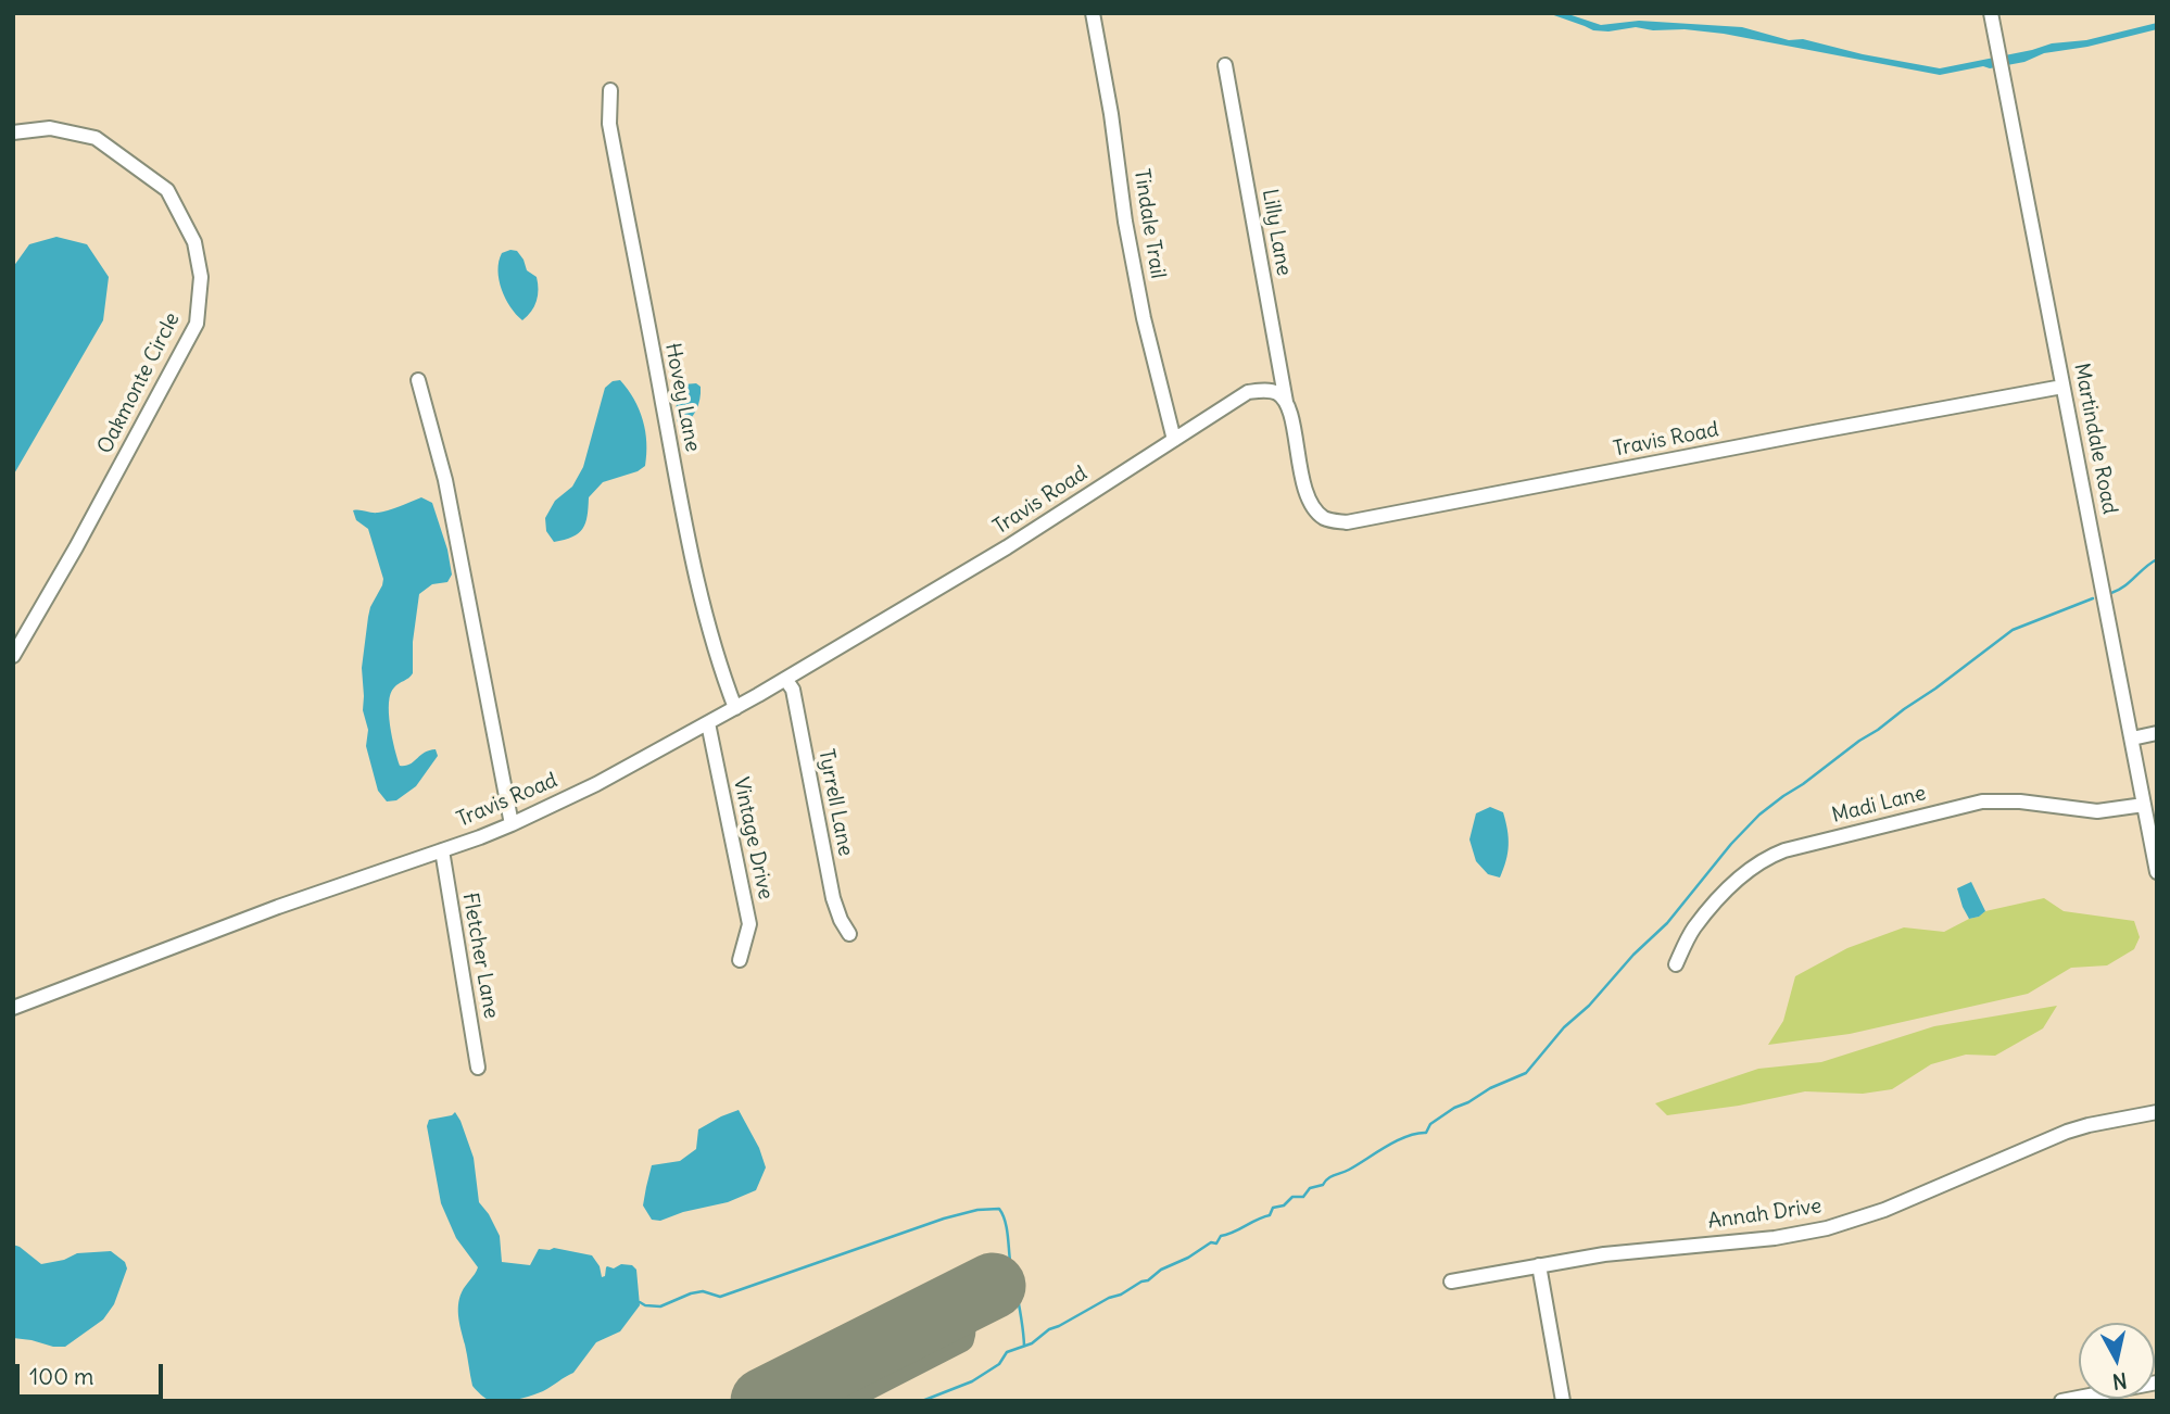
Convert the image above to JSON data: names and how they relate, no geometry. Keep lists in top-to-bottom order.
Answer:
{
  "streets": {
    "street": [
      "Tindale Trail",
      "Lilly Lane",
      "Oakmonte Circle",
      "Hovey Lane",
      "Martindale Road",
      "Travis Road",
      "Tyrrell Lane",
      "Madi Lane",
      "Vintage Drive",
      "Fletcher Lane",
      "Annah Drive"
    ]
  },
  "crossings": [
    ["Tindale Trail", "Travis Road"],
    ["Lilly Lane", "Travis Road"],
    ["Hovey Lane", "Travis Road"],
    ["Martindale Road", "Travis Road"],
    ["Martindale Road", "Madi Lane"],
    ["Travis Road", "Tyrrell Lane"],
    ["Travis Road", "Vintage Drive"],
    ["Travis Road", "Fletcher Lane"]
  ],
  "scale_bar": "100 m",
  "north": "bottom"
}
